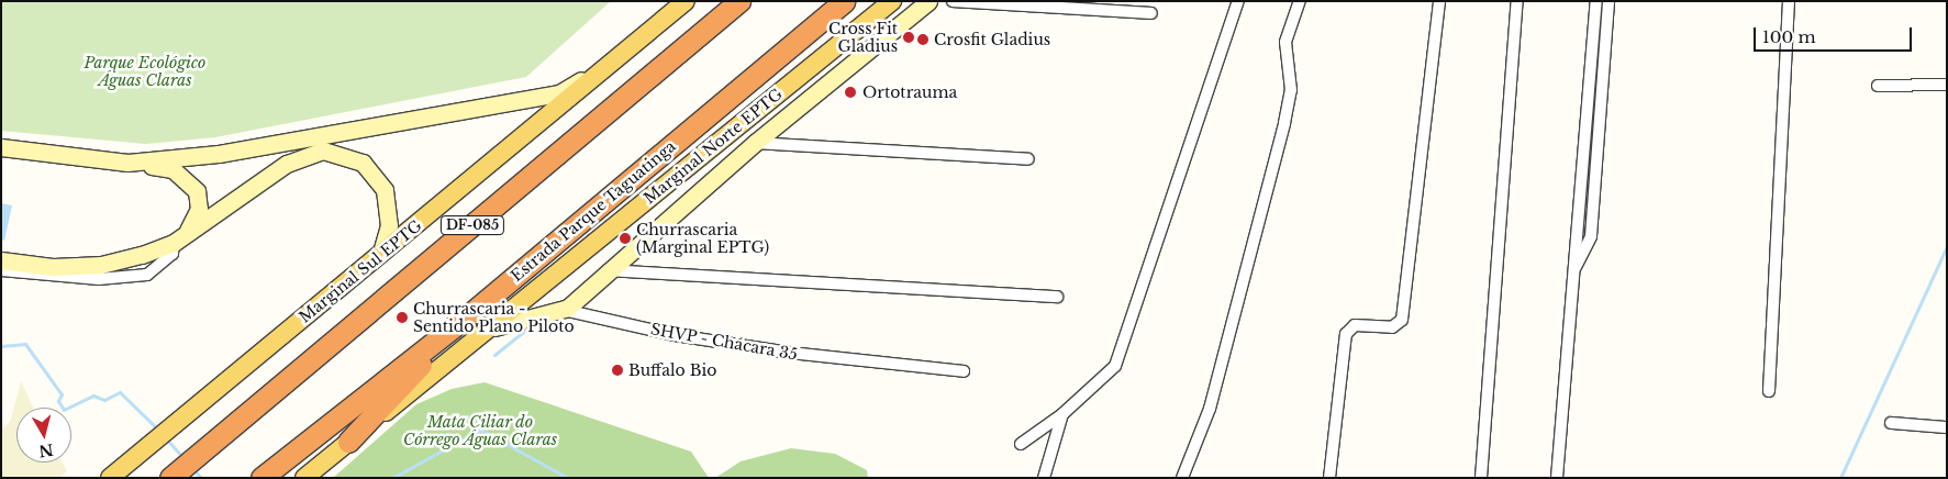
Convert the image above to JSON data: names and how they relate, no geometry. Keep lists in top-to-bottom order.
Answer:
{
  "streets": {
    "highway": ["Estrada Parque Taguatinga", "DF-085"],
    "main road": ["Marginal Norte EPTG", "Marginal Sul EPTG"],
    "street": ["SHVP - Chácara 35"]
  },
  "crossings": [
    ["Marginal Norte EPTG", "SHVP - Chácara 35"]
  ],
  "parks": ["Parque Ecológico Águas Claras", "Mata Ciliar do Córrego Águas Claras"],
  "places": [
    "Cross Fit Gladius",
    "Crosfit Gladius",
    "Ortotrauma",
    "Churrascaria (Marginal EPTG)",
    "Churrascaria - Sentido Plano Piloto",
    "Buffalo Bio"
  ],
  "scale_bar": "100 m",
  "north": "bottom"
}
